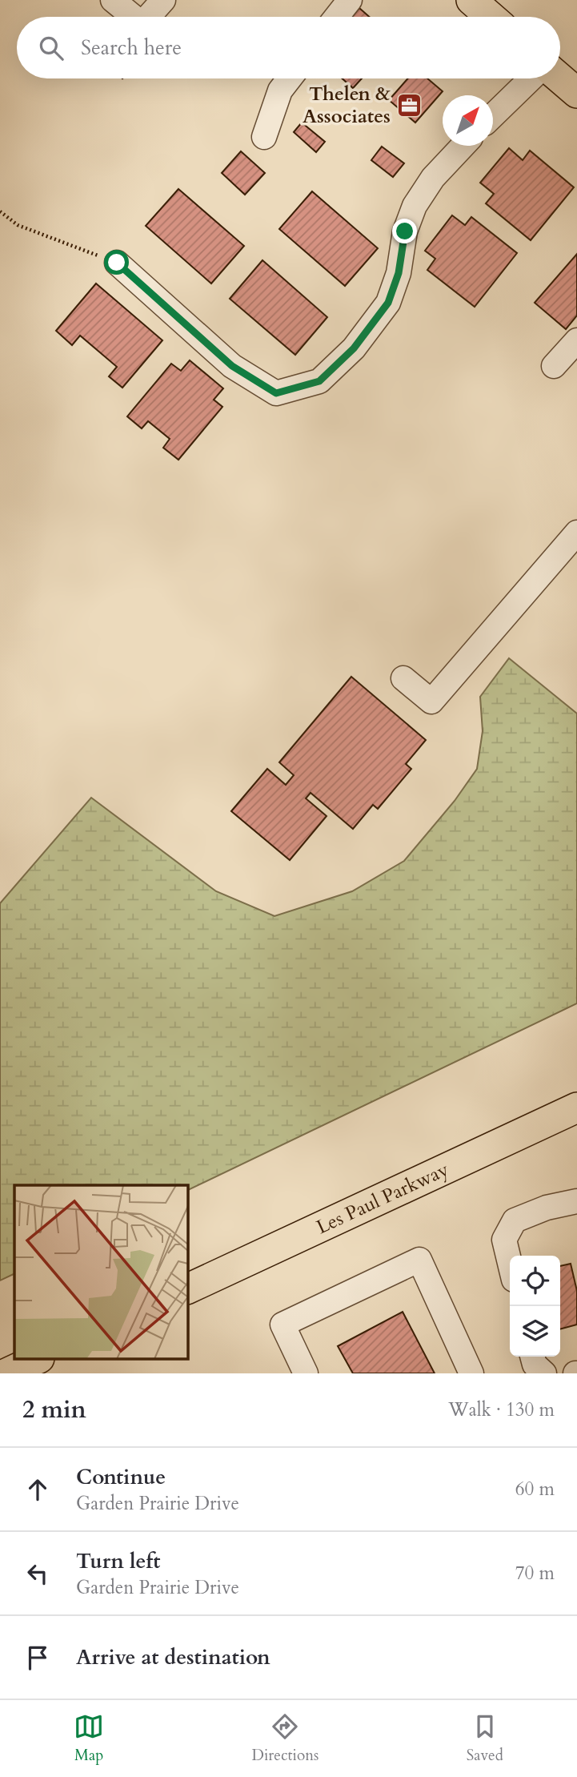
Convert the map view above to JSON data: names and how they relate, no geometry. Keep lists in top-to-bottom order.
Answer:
{
  "streets": {
    "main road": ["Les Paul Parkway"]
  },
  "places": {
    "office": ["Thelen & Associates"]
  },
  "north": "top right",
  "page": {
    "search": "Search here",
    "heading": ["2 min", "Walk · 130 m"],
    "list": [
      ["Continue", "Garden Prairie Drive", "60 m"],
      ["Turn left", "Garden Prairie Drive", "70 m"],
      "Arrive at destination"
    ],
    "nav": ["Map", "Directions", "Saved"]
  }
}
